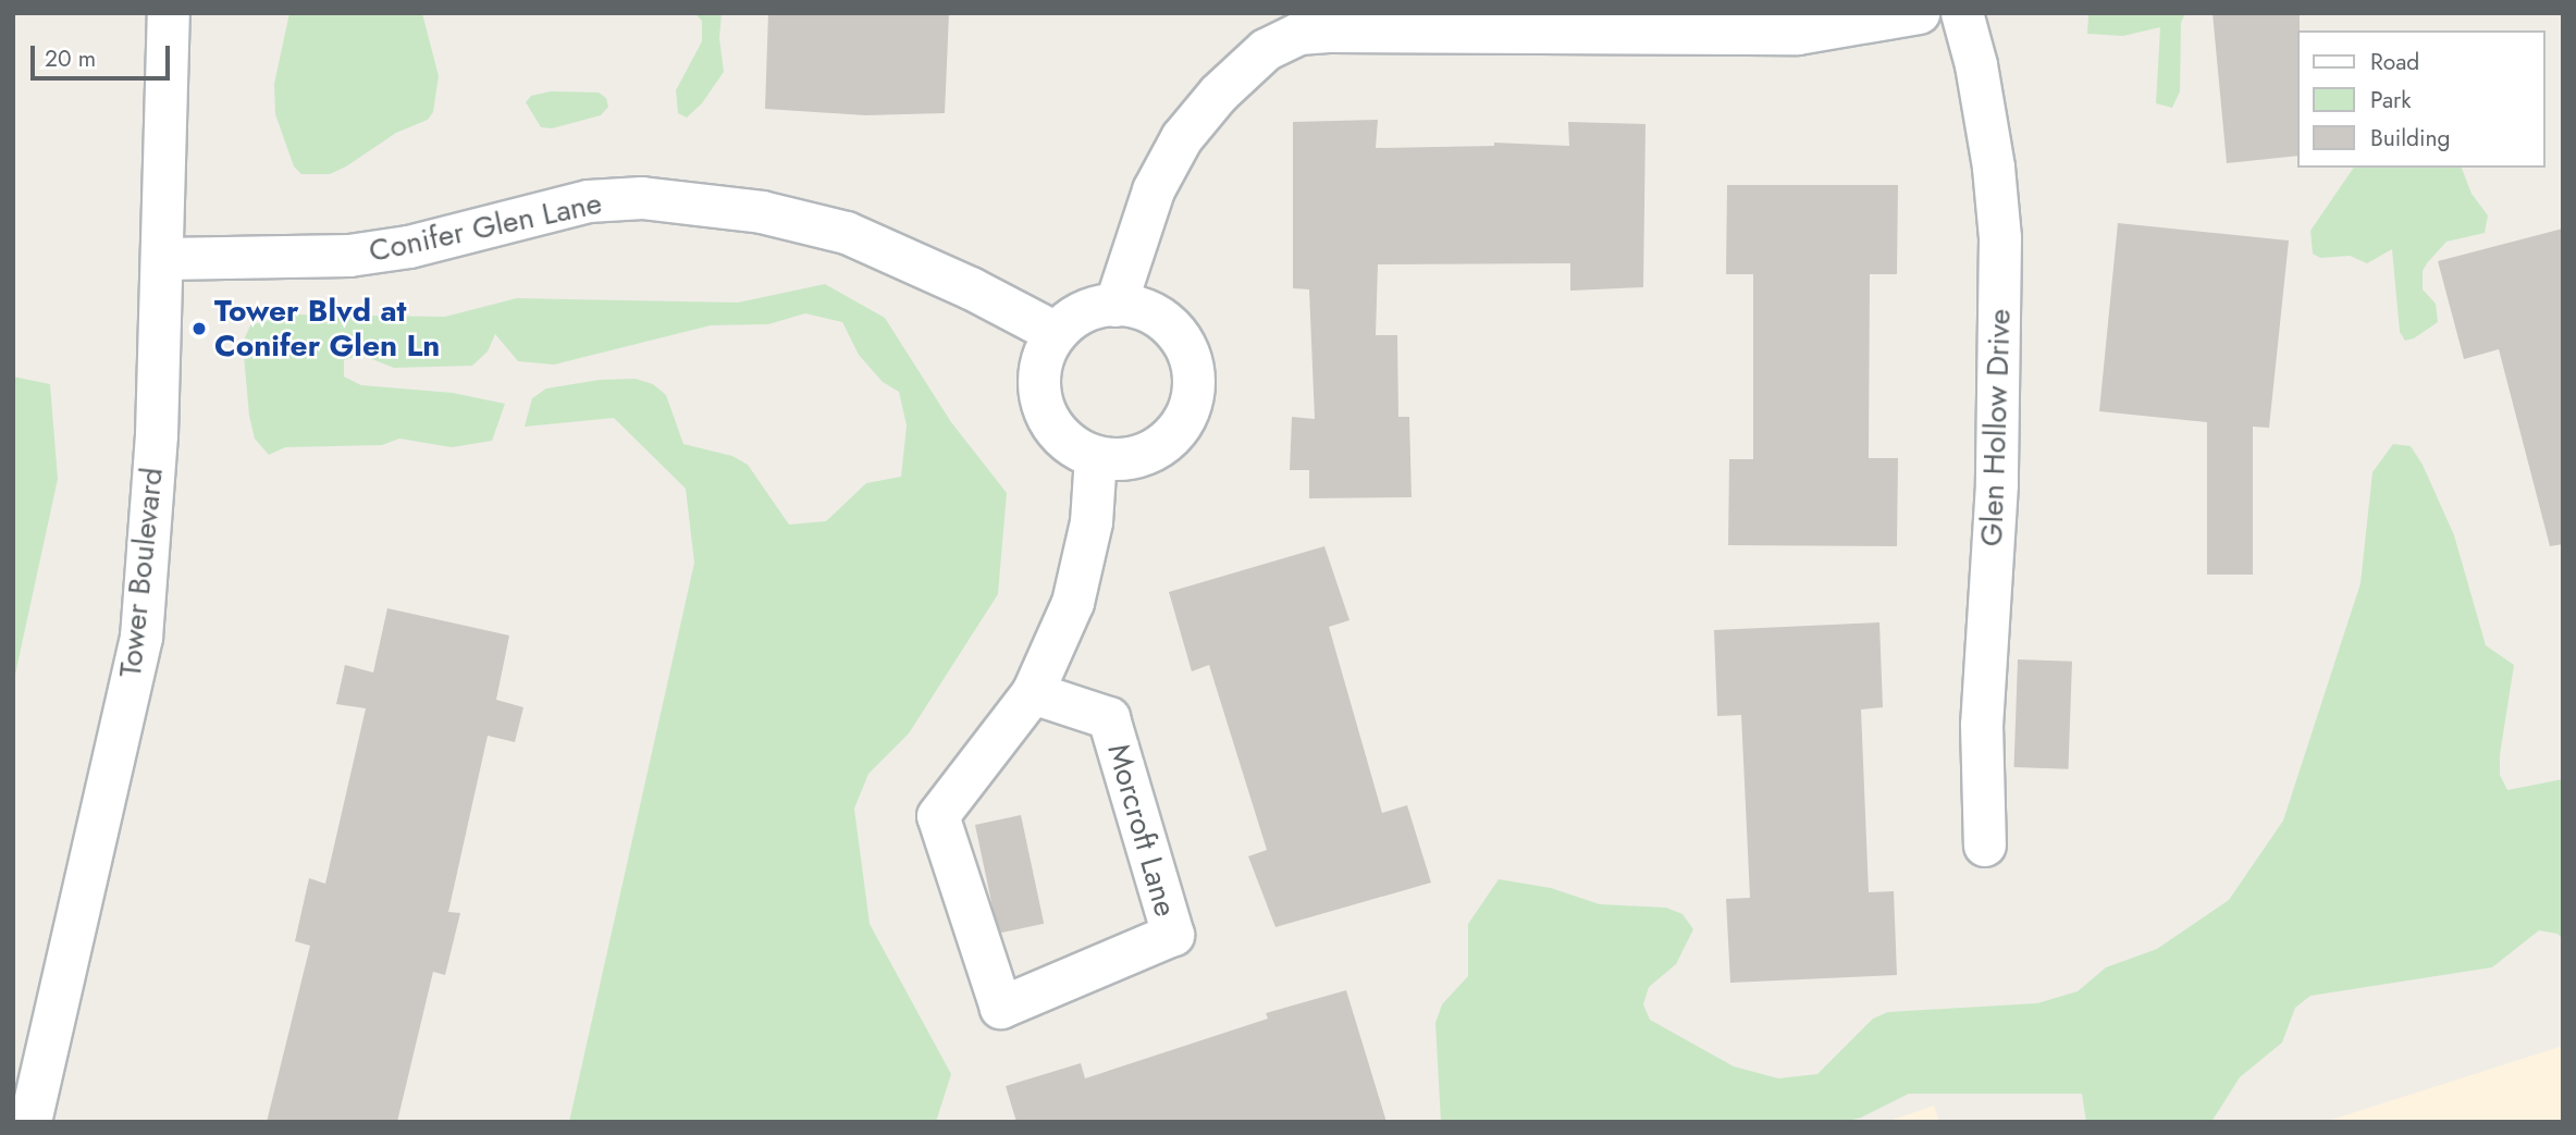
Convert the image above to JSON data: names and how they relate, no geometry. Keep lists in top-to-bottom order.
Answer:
{
  "streets": {
    "street": [
      "Conifer Glen Lane",
      "Glen Hollow Drive",
      "Tower Boulevard",
      "Morcroft Lane"
    ]
  },
  "crossings": [
    ["Conifer Glen Lane", "Tower Boulevard"],
    ["Conifer Glen Lane", "Morcroft Lane"]
  ],
  "places": ["Tower Blvd at Conifer Glen Ln"],
  "legend": ["Road", "Park", "Building"],
  "scale_bar": "20 m"
}
